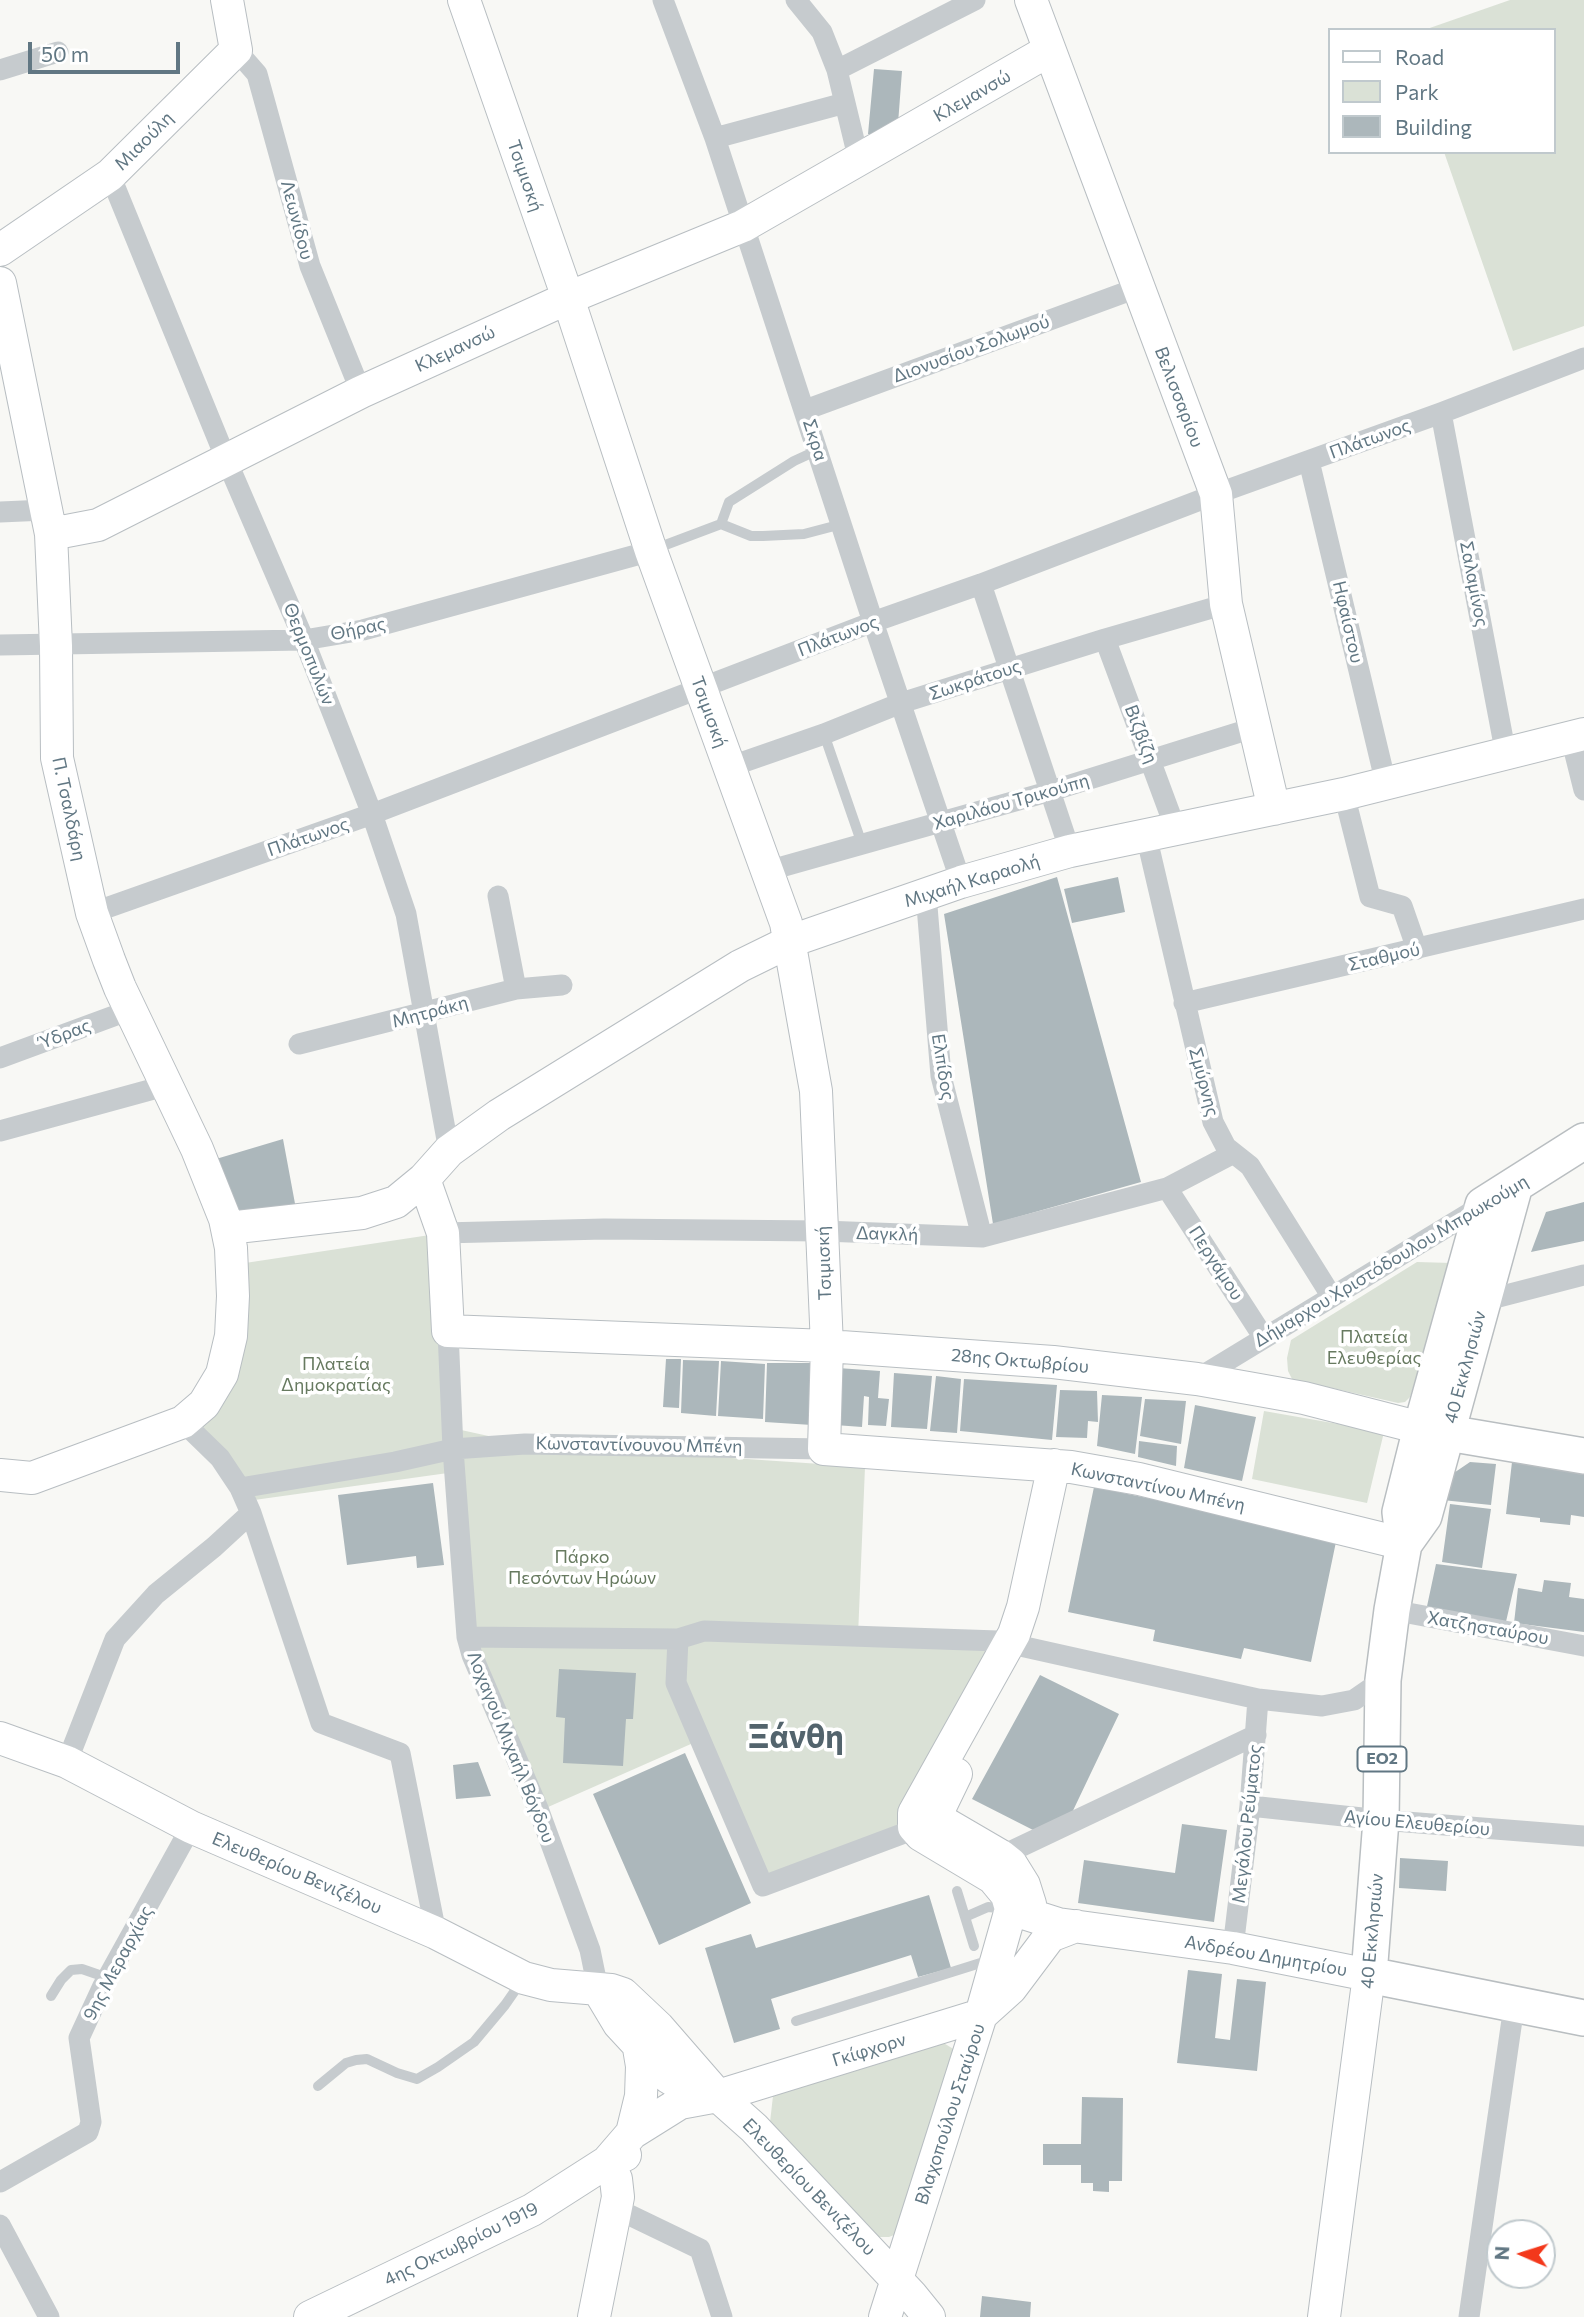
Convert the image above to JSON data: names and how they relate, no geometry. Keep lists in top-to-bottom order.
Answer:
{
  "streets": {
    "main road": [
      "Δήμαρχου Χριστόδουλου Μπρωκούμη",
      "28ης Οκτωβρίου",
      "40 Εκκλησιών",
      "ΕΟ2",
      "Ανδρέου Δημητρίου"
    ],
    "street": [
      "Κλεμανσώ",
      "Μιαούλη",
      "Τσιμισκή",
      "Λεωνίδου",
      "Διονυσίου Σολωμού",
      "Βελισσαρίου",
      "Πλάτωνος",
      "Σκρα",
      "Σαλαμίνος",
      "Ηφαίστου",
      "Θήρας",
      "Θερμοπυλών",
      "Σωκράτους",
      "Βιζβίζη",
      "Χαριλάου Τρικούπη",
      "Π. Τσαλδάρη",
      "Μιχαήλ Καραολή",
      "Σταθμού",
      "Μητράκη",
      "Ύδρας",
      "Ελπίδος",
      "Σμύρνης",
      "Δαγκλή",
      "Περγάμου",
      "Κωνσταντίνουνου Μπένη",
      "Κωνσταντίνου Μπένη",
      "Χατζησταύρου",
      "Λοχαγού Μιχαήλ Βόγδου",
      "Αγίου Ελευθερίου",
      "Μεγάλου Ρεύματος",
      "Ελευθερίου Βενιζέλου",
      "9ης Μεραρχίας",
      "Γκίφχορν",
      "Βλαχοπούλου Σταύρου",
      "4ης Οκτωβρίου 1919"
    ]
  },
  "crossings": [
    ["Κλεμανσώ", "Τσιμισκή"],
    ["Κλεμανσώ", "Λεωνίδου"],
    ["Κλεμανσώ", "Βελισσαρίου"],
    ["Κλεμανσώ", "Σκρα"],
    ["Κλεμανσώ", "Θερμοπυλών"],
    ["Κλεμανσώ", "Π. Τσαλδάρη"],
    ["Μιαούλη", "Λεωνίδου"],
    ["Μιαούλη", "Θερμοπυλών"],
    ["Τσιμισκή", "Πλάτωνος"],
    ["Τσιμισκή", "Θήρας"],
    ["Τσιμισκή", "Σωκράτους"],
    ["Τσιμισκή", "Χαριλάου Τρικούπη"],
    ["Τσιμισκή", "Μιχαήλ Καραολή"],
    ["Τσιμισκή", "Δαγκλή"],
    ["Τσιμισκή", "28ης Οκτωβρίου"],
    ["Τσιμισκή", "Κωνσταντίνουνου Μπένη"],
    ["Τσιμισκή", "Κωνσταντίνου Μπένη"],
    ["Διονυσίου Σολωμού", "Βελισσαρίου"],
    ["Διονυσίου Σολωμού", "Σκρα"],
    ["Βελισσαρίου", "Πλάτωνος"],
    ["Βελισσαρίου", "Σωκράτους"],
    ["Βελισσαρίου", "Χαριλάου Τρικούπη"],
    ["Βελισσαρίου", "Μιχαήλ Καραολή"],
    ["Πλάτωνος", "Σκρα"],
    ["Πλάτωνος", "Σαλαμίνος"],
    ["Πλάτωνος", "Ηφαίστου"],
    ["Πλάτωνος", "Θερμοπυλών"],
    ["Πλάτωνος", "Π. Τσαλδάρη"],
    ["Σκρα", "Σωκράτους"],
    ["Σκρα", "Χαριλάου Τρικούπη"],
    ["Σκρα", "Μιχαήλ Καραολή"],
    ["Σαλαμίνος", "Μιχαήλ Καραολή"],
    ["Ηφαίστου", "Μιχαήλ Καραολή"],
    ["Θήρας", "Θερμοπυλών"],
    ["Θήρας", "Π. Τσαλδάρη"],
    ["Θερμοπυλών", "Μιχαήλ Καραολή"],
    ["Θερμοπυλών", "Μητράκη"],
    ["Σωκράτους", "Βιζβίζη"],
    ["Βιζβίζη", "Χαριλάου Τρικούπη"],
    ["Βιζβίζη", "Μιχαήλ Καραολή"],
    ["Βιζβίζη", "Σμύρνης"],
    ["Π. Τσαλδάρη", "Μιχαήλ Καραολή"],
    ["Π. Τσαλδάρη", "Ύδρας"],
    ["Μιχαήλ Καραολή", "Ελπίδος"],
    ["Μιχαήλ Καραολή", "Σμύρνης"],
    ["Σταθμού", "Σμύρνης"],
    ["Ελπίδος", "Δαγκλή"],
    ["Σμύρνης", "Δαγκλή"],
    ["Σμύρνης", "Δήμαρχου Χριστόδουλου Μπρωκούμη"],
    ["Δαγκλή", "Περγάμου"],
    ["Δήμαρχου Χριστόδουλου Μπρωκούμη", "Περγάμου"],
    ["Δήμαρχου Χριστόδουλου Μπρωκούμη", "28ης Οκτωβρίου"],
    ["Δήμαρχου Χριστόδουλου Μπρωκούμη", "40 Εκκλησιών"],
    ["28ης Οκτωβρίου", "40 Εκκλησιών"],
    ["28ης Οκτωβρίου", "Λοχαγού Μιχαήλ Βόγδου"],
    ["40 Εκκλησιών", "Κωνσταντίνου Μπένη"],
    ["40 Εκκλησιών", "Χατζησταύρου"],
    ["40 Εκκλησιών", "Αγίου Ελευθερίου"],
    ["40 Εκκλησιών", "Ανδρέου Δημητρίου"],
    ["Κωνσταντίνουνου Μπένη", "Κωνσταντίνου Μπένη"],
    ["Κωνσταντίνουνου Μπένη", "Λοχαγού Μιχαήλ Βόγδου"],
    ["Λοχαγού Μιχαήλ Βόγδου", "Ελευθερίου Βενιζέλου"],
    ["Λοχαγού Μιχαήλ Βόγδου", "Γκίφχορν"],
    ["Λοχαγού Μιχαήλ Βόγδου", "4ης Οκτωβρίου 1919"],
    ["Αγίου Ελευθερίου", "Μεγάλου Ρεύματος"],
    ["Μεγάλου Ρεύματος", "Ανδρέου Δημητρίου"],
    ["Ελευθερίου Βενιζέλου", "9ης Μεραρχίας"],
    ["Ελευθερίου Βενιζέλου", "Γκίφχορν"],
    ["Ελευθερίου Βενιζέλου", "Βλαχοπούλου Σταύρου"],
    ["Ελευθερίου Βενιζέλου", "4ης Οκτωβρίου 1919"],
    ["Ανδρέου Δημητρίου", "Βλαχοπούλου Σταύρου"],
    ["Γκίφχορν", "Βλαχοπούλου Σταύρου"],
    ["Γκίφχορν", "4ης Οκτωβρίου 1919"]
  ],
  "districts": ["Ξάνθη"],
  "parks": ["Πλατεία Ελευθερίας", "Πλατεία Δημοκρατίας", "Πάρκο Πεσόντων Ηρώων"],
  "legend": ["Road", "Park", "Building"],
  "scale_bar": "50 m",
  "north": "left"
}
